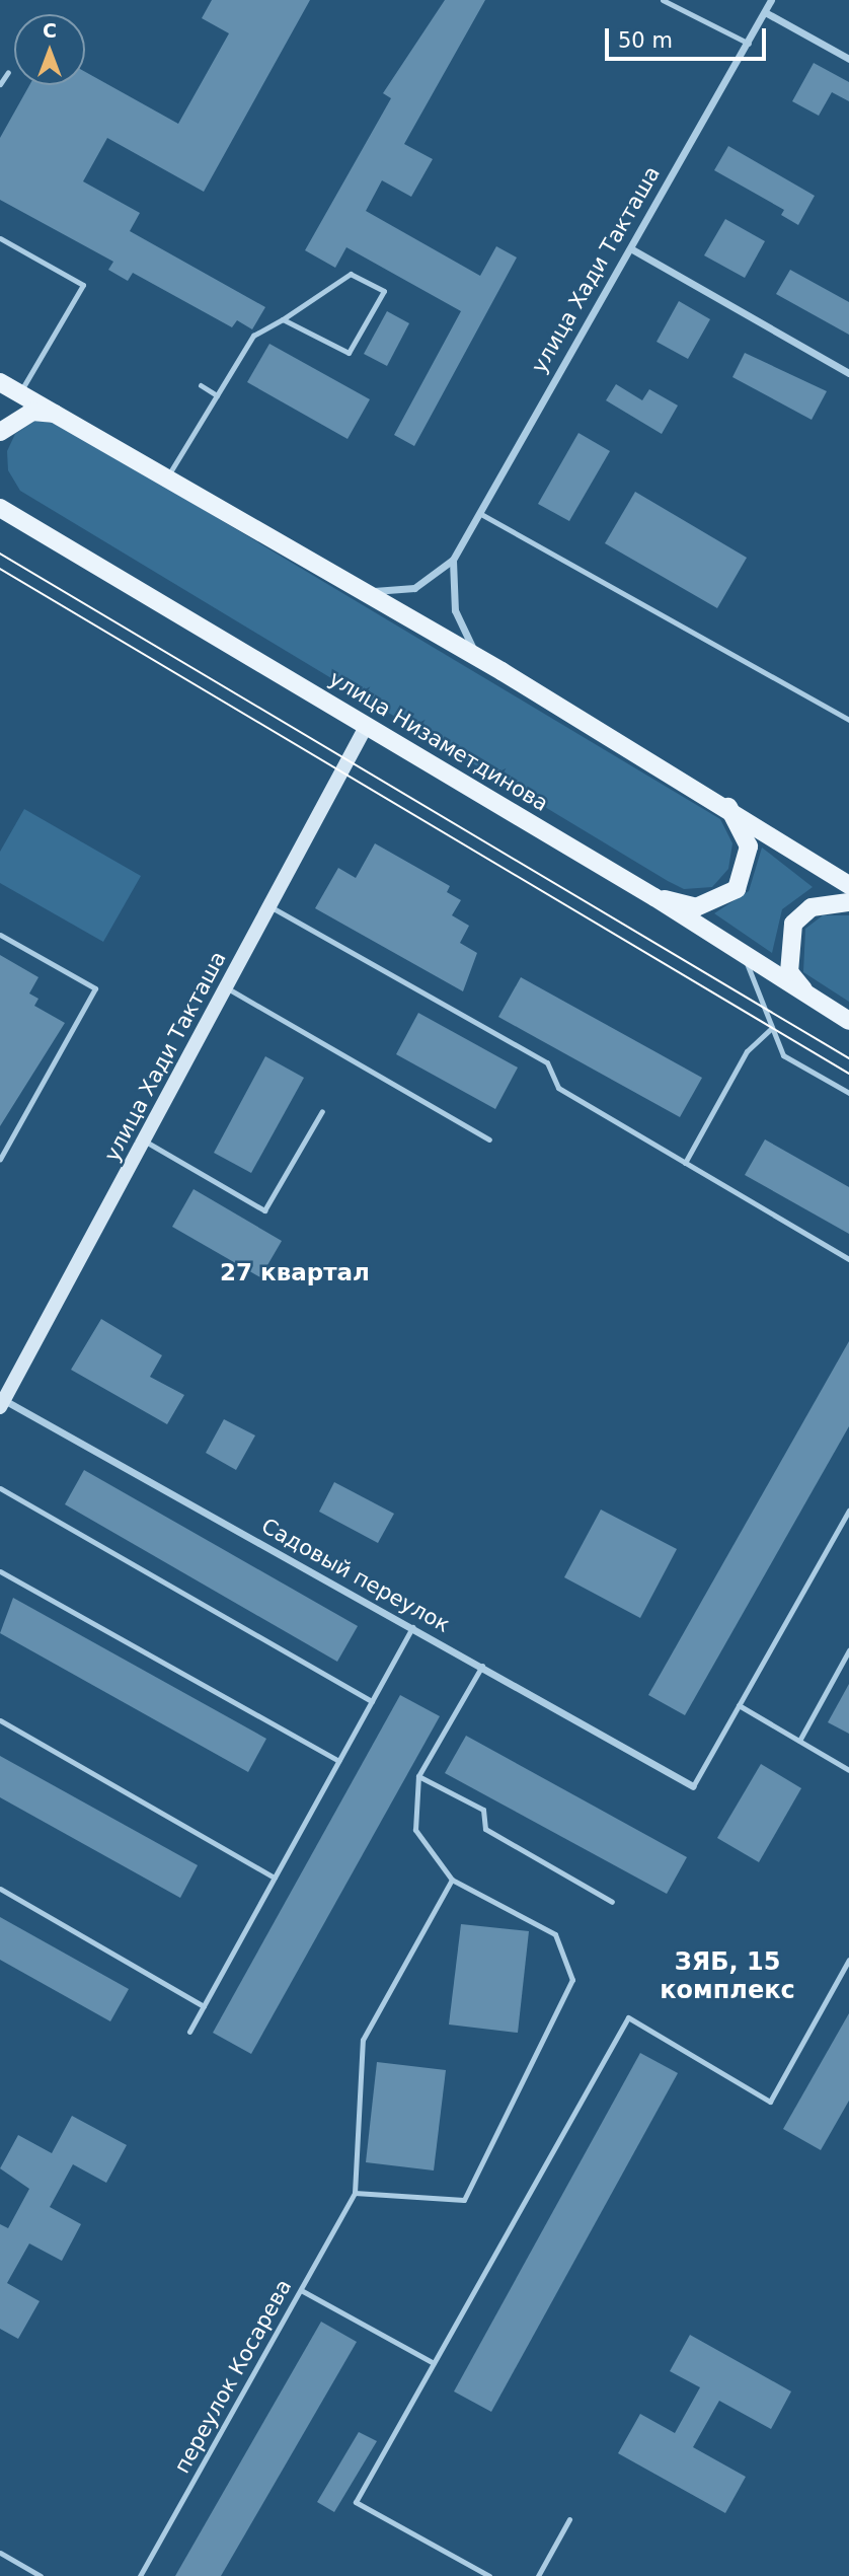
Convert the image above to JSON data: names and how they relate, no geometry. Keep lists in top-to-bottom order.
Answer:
{
  "streets": {
    "main road": ["улица Хади Такташа", "улица Низаметдинова"],
    "street": ["Садовый переулок"],
    "lane": ["переулок Косарева"]
  },
  "crossings": [
    ["улица Хади Такташа", "улица Низаметдинова"],
    ["улица Хади Такташа", "Садовый переулок"]
  ],
  "districts": ["27 квартал", "ЗЯБ, 15 комплекс"],
  "scale_bar": "50 m",
  "north": "top"
}
